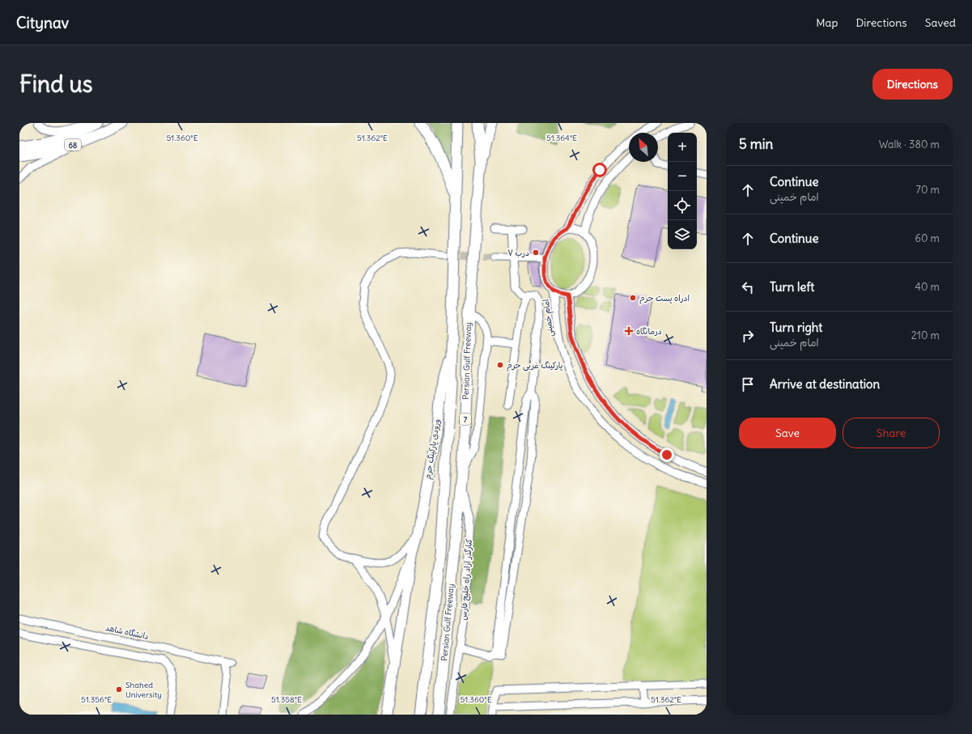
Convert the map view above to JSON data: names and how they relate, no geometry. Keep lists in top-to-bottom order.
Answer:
{
  "streets": {
    "highway": ["68", "Persian Gulf Freeway", "7"],
    "main road": ["ورودی پارکینگ حرم"],
    "street": ["امام خمینی", "کنارگذر آزاد راه خلیج فارس", "دانشگاه شاهد"]
  },
  "crossings": [
    ["Persian Gulf Freeway", "ورودی پارکینگ حرم"],
    ["Persian Gulf Freeway", "کنارگذر آزاد راه خلیج فارس"]
  ],
  "places": {
    "other": [
      "درب ۷",
      "ادراه پست حرم",
      "پارکینگ غربی حرم",
      "Shahed University"
    ],
    "health": ["درمانگاه"]
  },
  "north": "top left",
  "page": {
    "header": "Citynav",
    "nav": ["Map", "Directions", "Saved"],
    "buttons": [
      "Directions",
      ["Save", "Share"]
    ],
    "title": "Find us",
    "heading": ["5 min", "Walk · 380 m"],
    "map_buttons": ["+", "−"],
    "list": [
      ["Continue", "امام خمینی", "70 m"],
      ["Continue", "60 m"],
      ["Turn left", "40 m"],
      ["Turn right", "امام خمینی", "210 m"],
      "Arrive at destination"
    ]
  },
  "coordinates": [
    "51.360°E",
    "51.362°E",
    "51.364°E",
    "51.356°E",
    "51.358°E"
  ]
}
